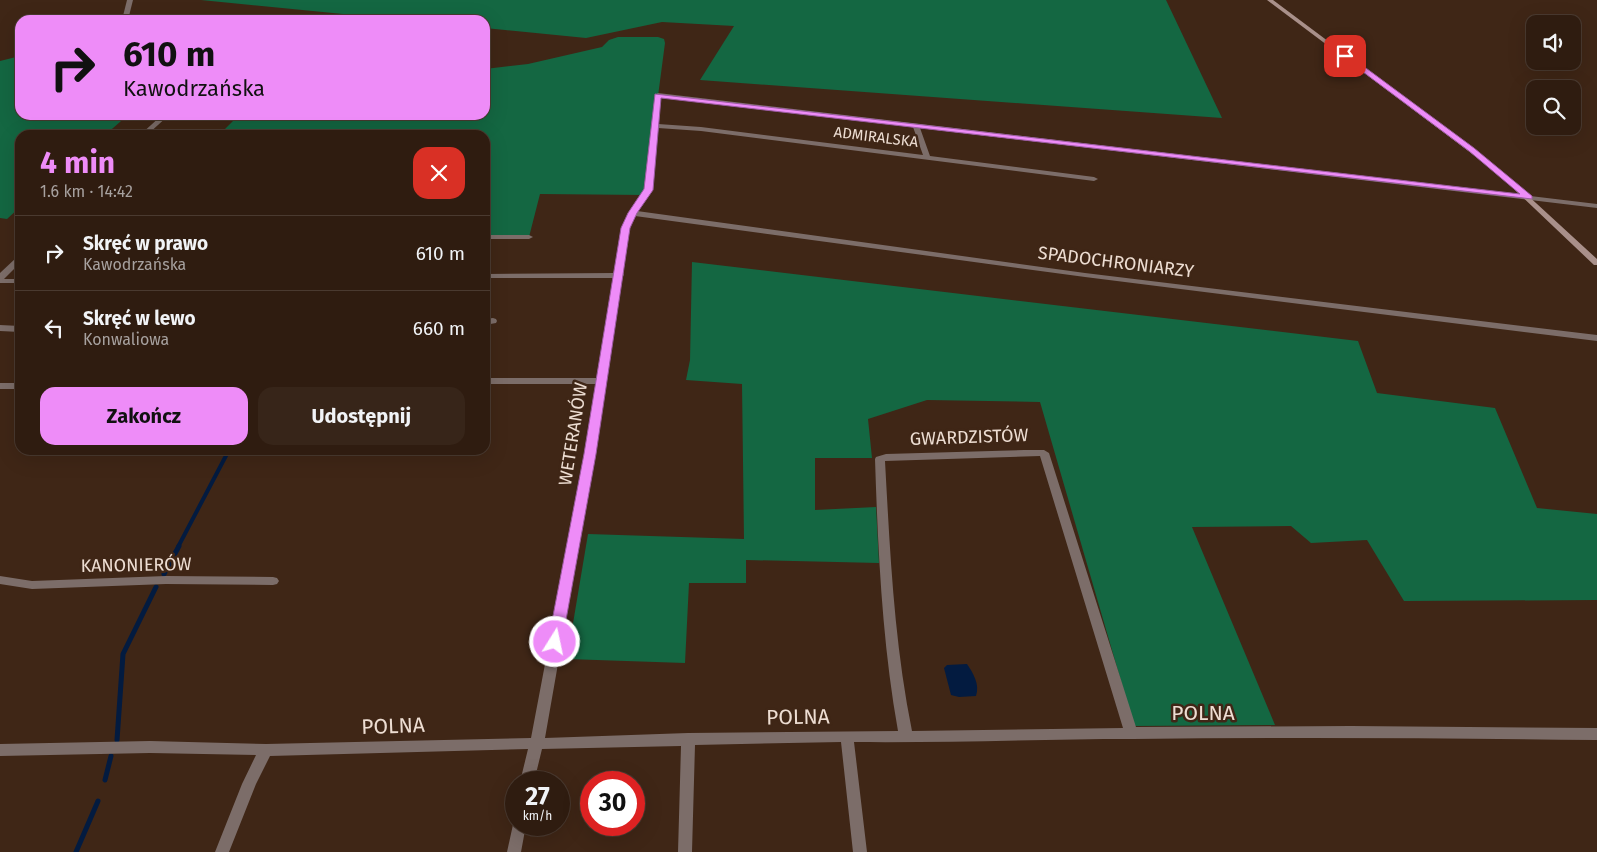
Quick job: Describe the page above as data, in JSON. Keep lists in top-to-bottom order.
{
  "streets": {
    "street": [
      "ADMIRALSKA",
      "SPADOCHRONIARZY",
      "WETERANÓW",
      "GWARDZISTÓW",
      "KANONIERÓW",
      "POLNA"
    ]
  },
  "crossings": [
    ["ADMIRALSKA", "WETERANÓW"],
    ["SPADOCHRONIARZY", "WETERANÓW"],
    ["WETERANÓW", "POLNA"],
    ["GWARDZISTÓW", "POLNA"]
  ],
  "page": {
    "turn": ["610 m", "Kawodrzańska"],
    "heading": ["4 min", "1.6 km · 14:42"],
    "list": [
      {
        "name": "Skręć w prawo",
        "note": "Kawodrzańska",
        "value": "610 m"
      },
      {
        "name": "Skręć w lewo",
        "note": "Konwaliowa",
        "value": "660 m"
      }
    ],
    "buttons": ["Zakończ", "Udostępnij"],
    "speed": "27 km/h",
    "limit": "30"
  }
}
